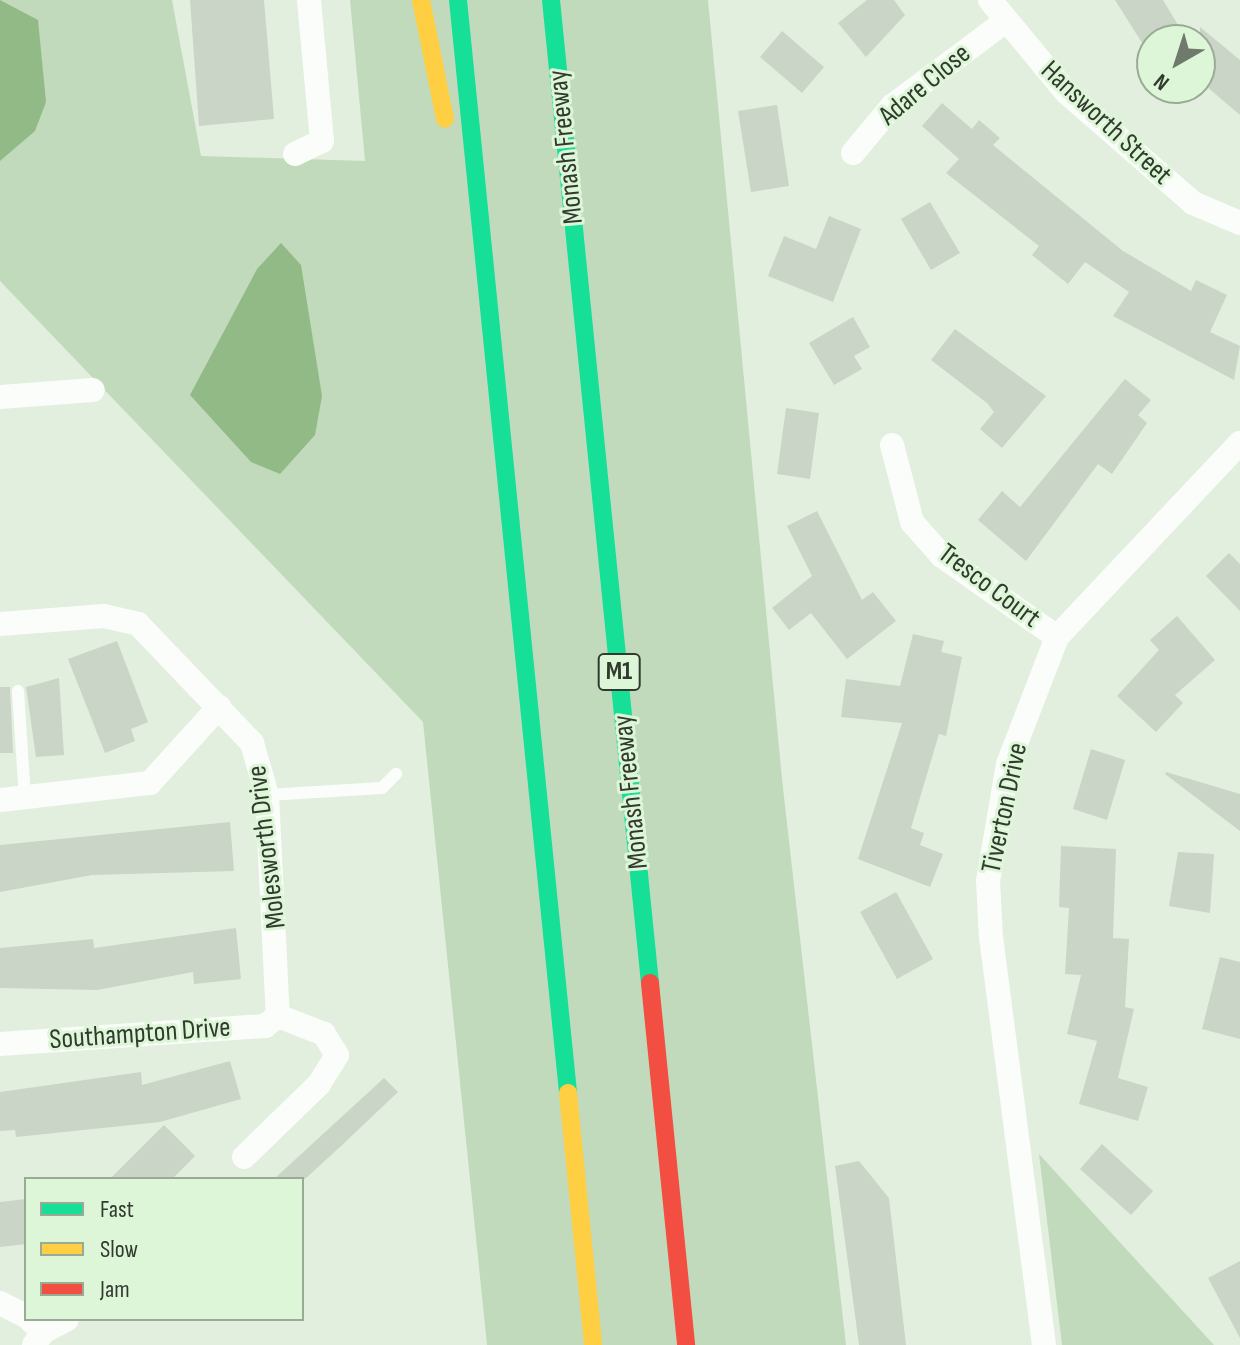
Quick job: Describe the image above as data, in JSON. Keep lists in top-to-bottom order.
{
  "streets": {
    "highway": ["Monash Freeway", "M1"],
    "street": [
      "Adare Close",
      "Hansworth Street",
      "Tresco Court",
      "Tiverton Drive",
      "Molesworth Drive",
      "Southampton Drive"
    ]
  },
  "crossings": [
    ["Adare Close", "Hansworth Street"],
    ["Tresco Court", "Tiverton Drive"],
    ["Molesworth Drive", "Southampton Drive"]
  ],
  "legend": ["Fast", "Slow", "Jam"],
  "north": "bottom left"
}
